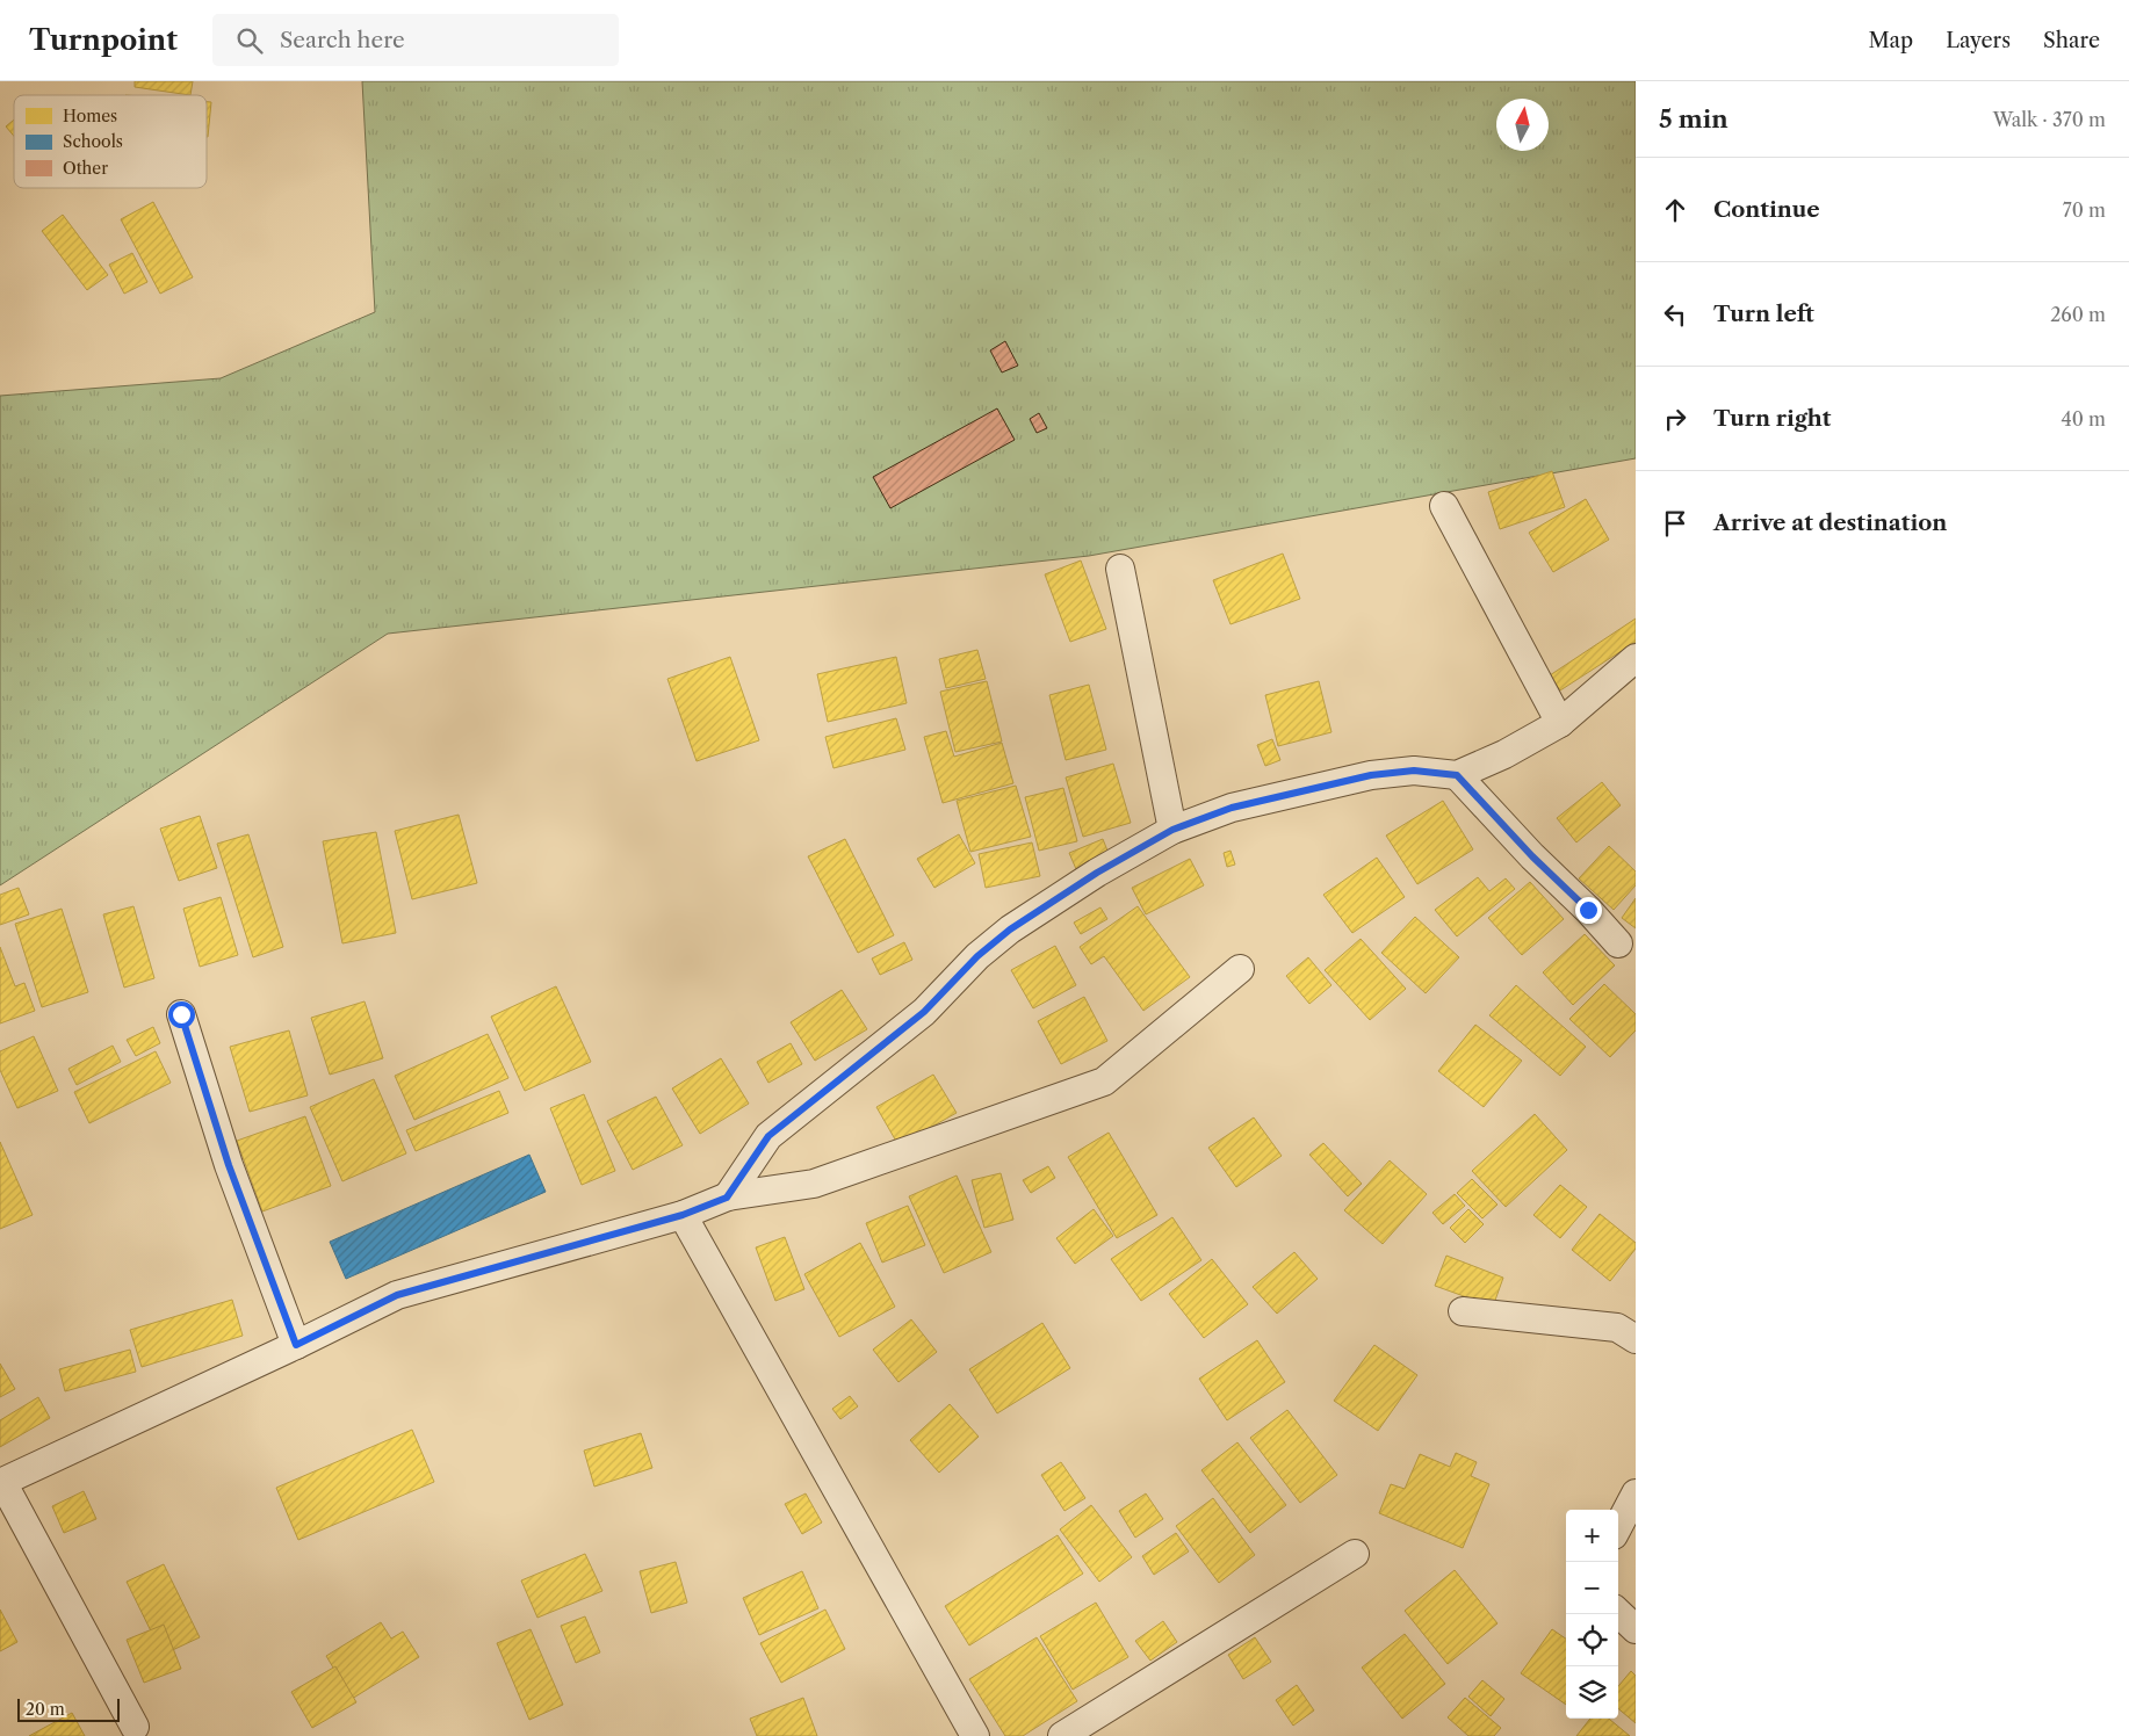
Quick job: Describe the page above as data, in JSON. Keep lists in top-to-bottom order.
{
  "legend": ["Homes", "Schools", "Other"],
  "scale_bar": "20 m",
  "north": "top",
  "page": {
    "header": "Turnpoint",
    "search": "Search here",
    "nav": ["Map", "Layers", "Share"],
    "heading": ["5 min", "Walk · 370 m"],
    "list": [
      ["Continue", "70 m"],
      ["Turn left", "260 m"],
      ["Turn right", "40 m"],
      "Arrive at destination"
    ],
    "map_buttons": ["+", "−"],
    "scale": "20 m"
  }
}
